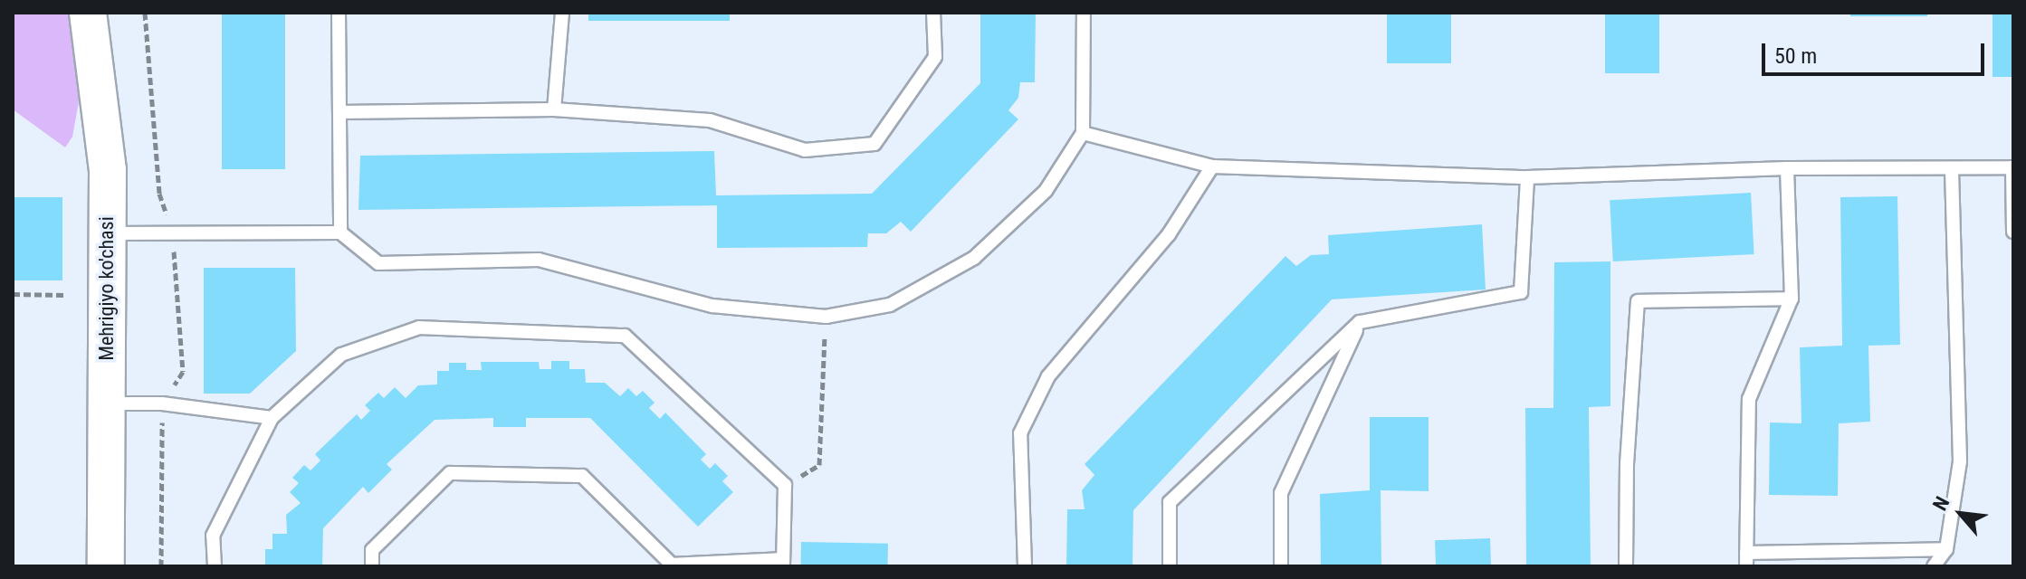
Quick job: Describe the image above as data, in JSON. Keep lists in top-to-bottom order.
{
  "streets": {
    "main road": ["Mehrigiyo ko'chasi"]
  },
  "scale_bar": "50 m",
  "north": "top left"
}
